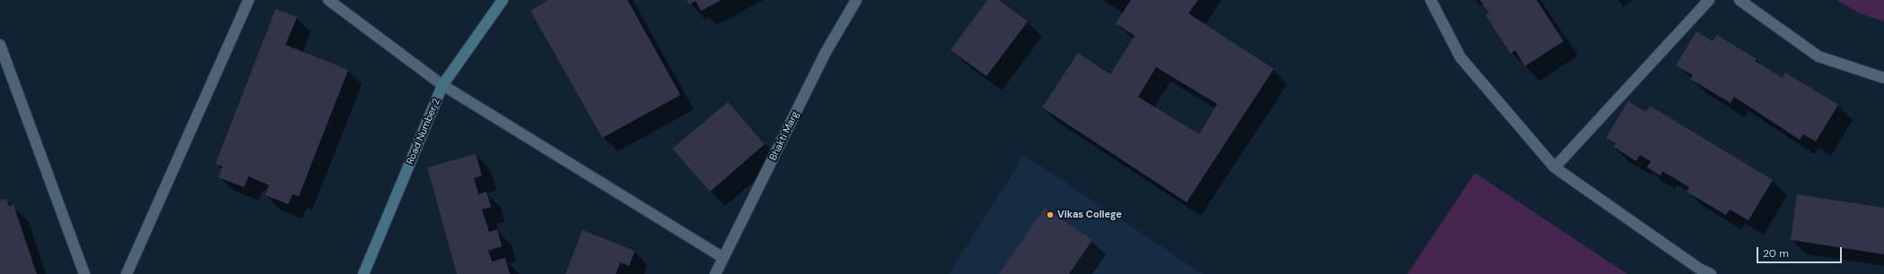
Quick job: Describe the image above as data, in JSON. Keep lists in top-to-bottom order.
{
  "streets": {
    "street": ["Road Number 2", "Bhakti Marg"]
  },
  "places": ["Vikas College"],
  "scale_bar": "20 m"
}
